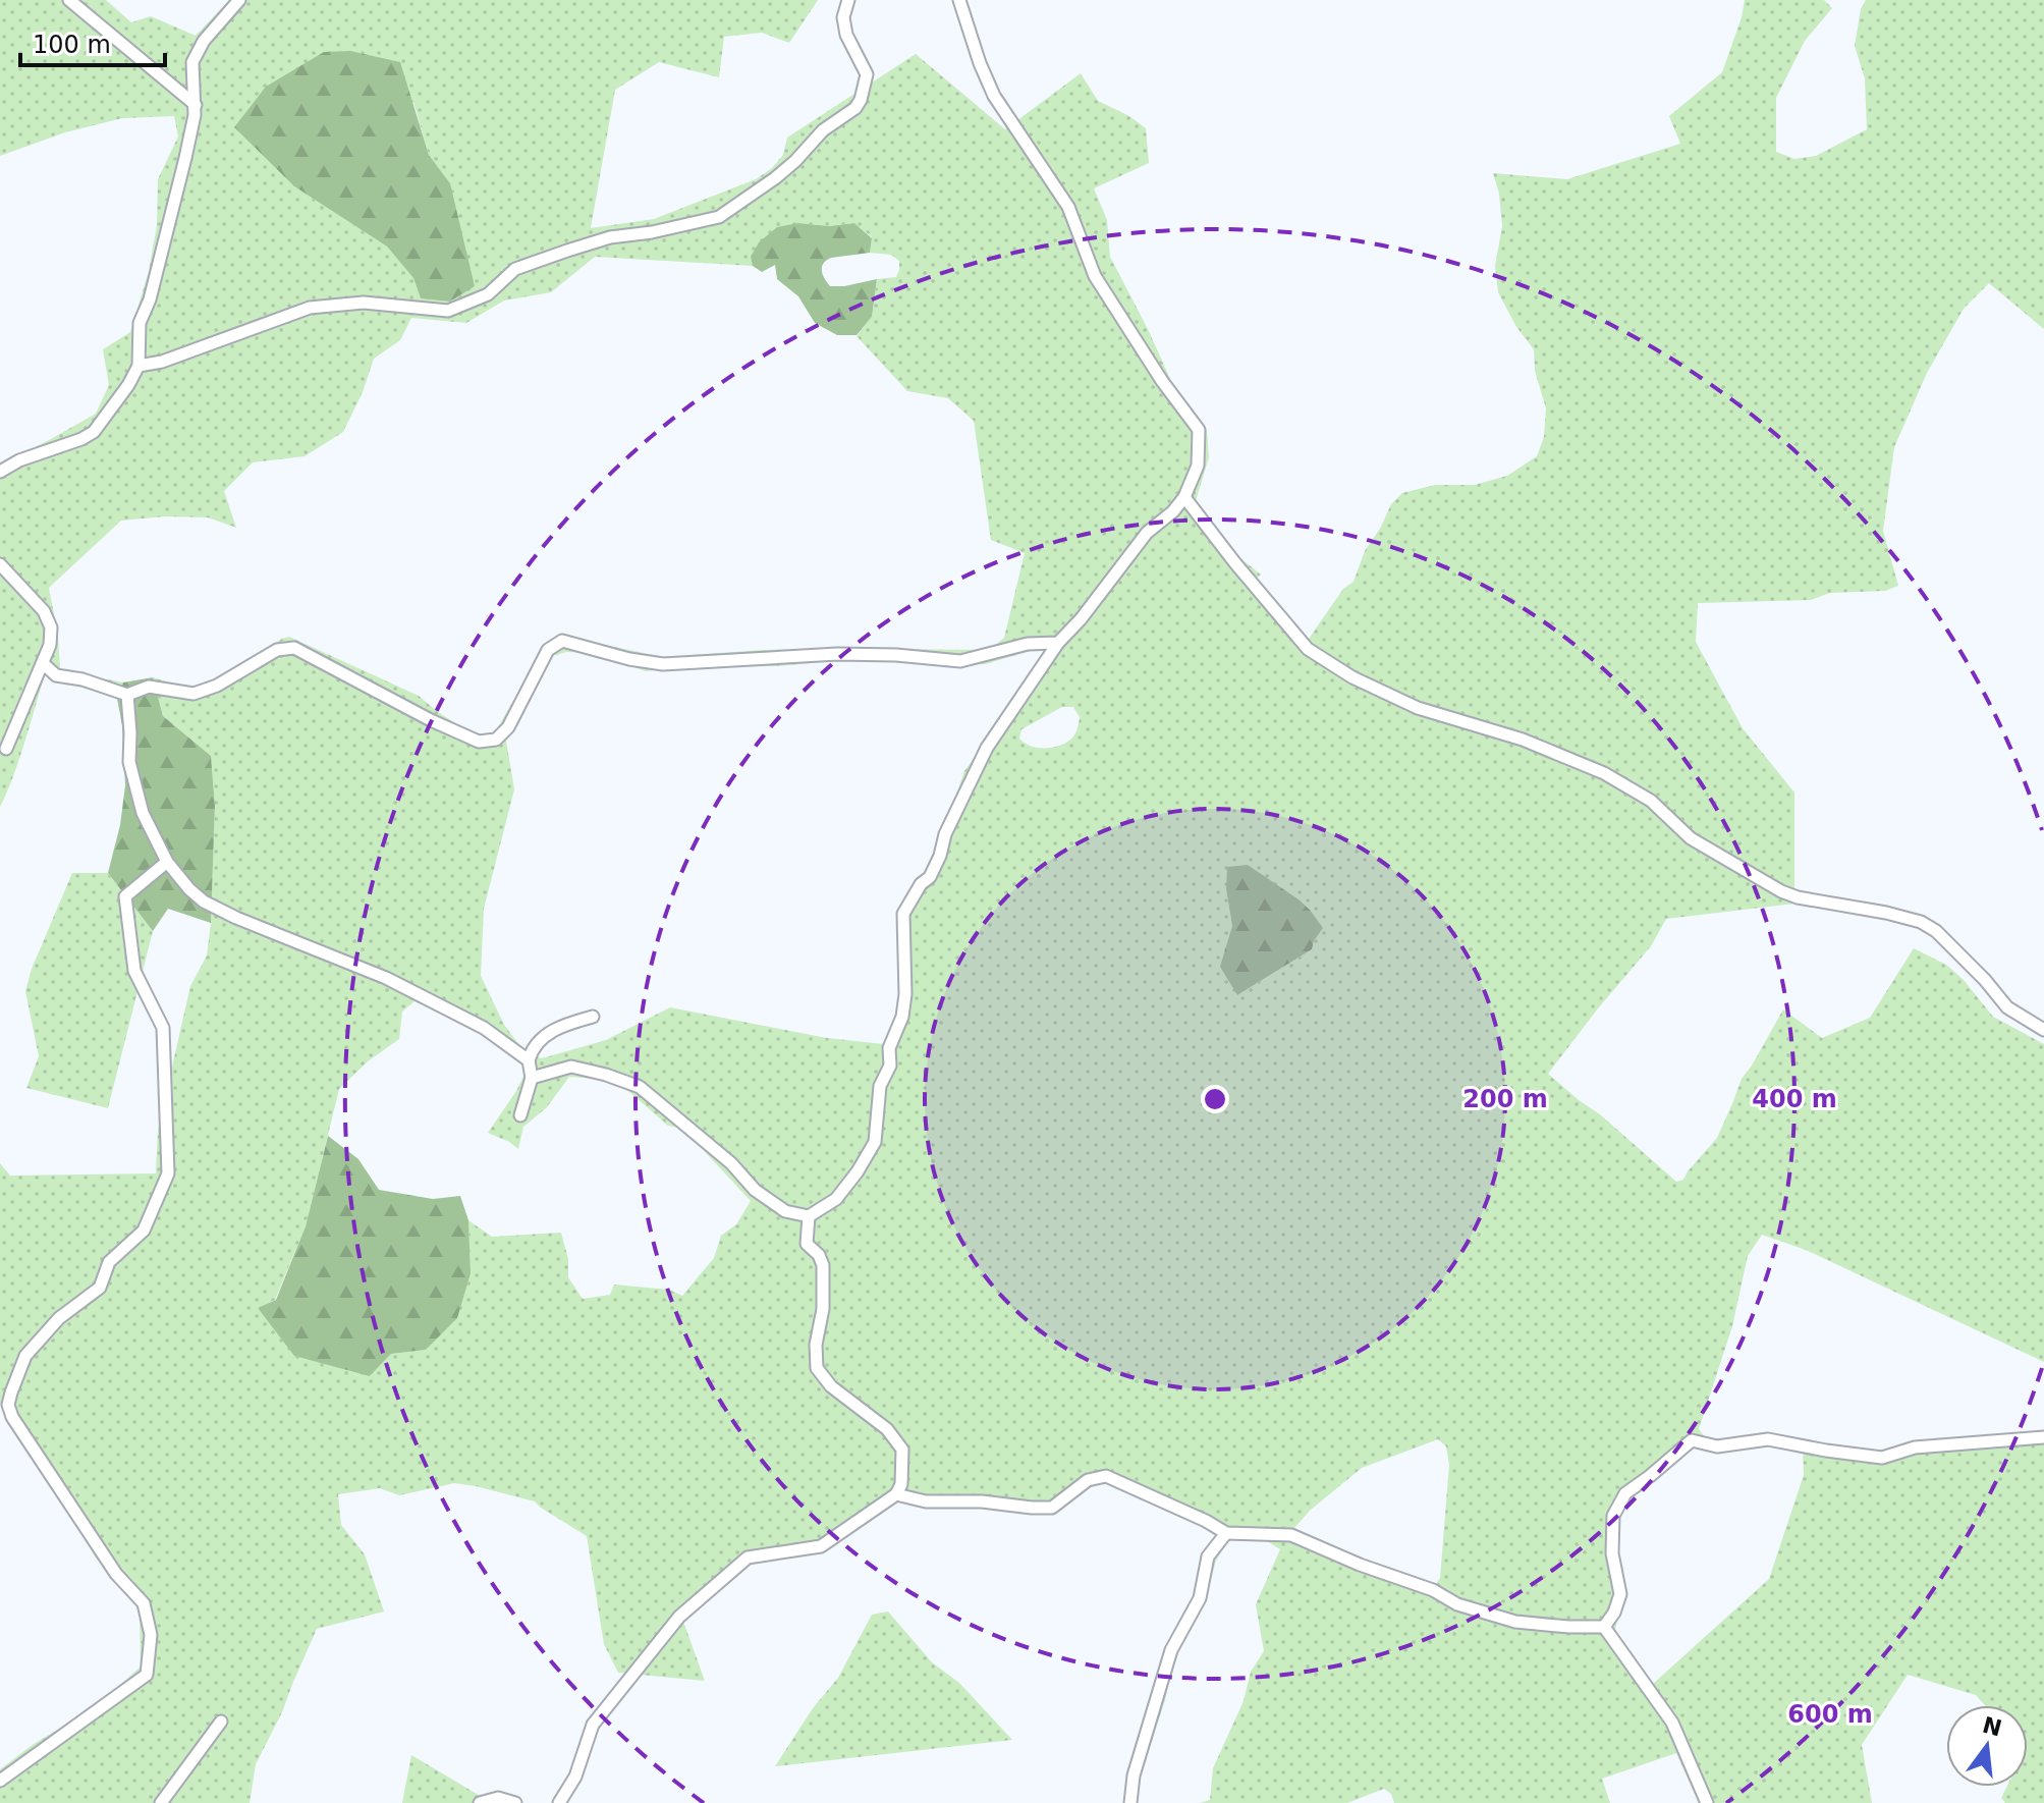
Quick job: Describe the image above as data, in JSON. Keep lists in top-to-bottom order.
{
  "scale_bar": "100 m",
  "north": "top",
  "rings": ["200 m", "400 m", "600 m"]
}
